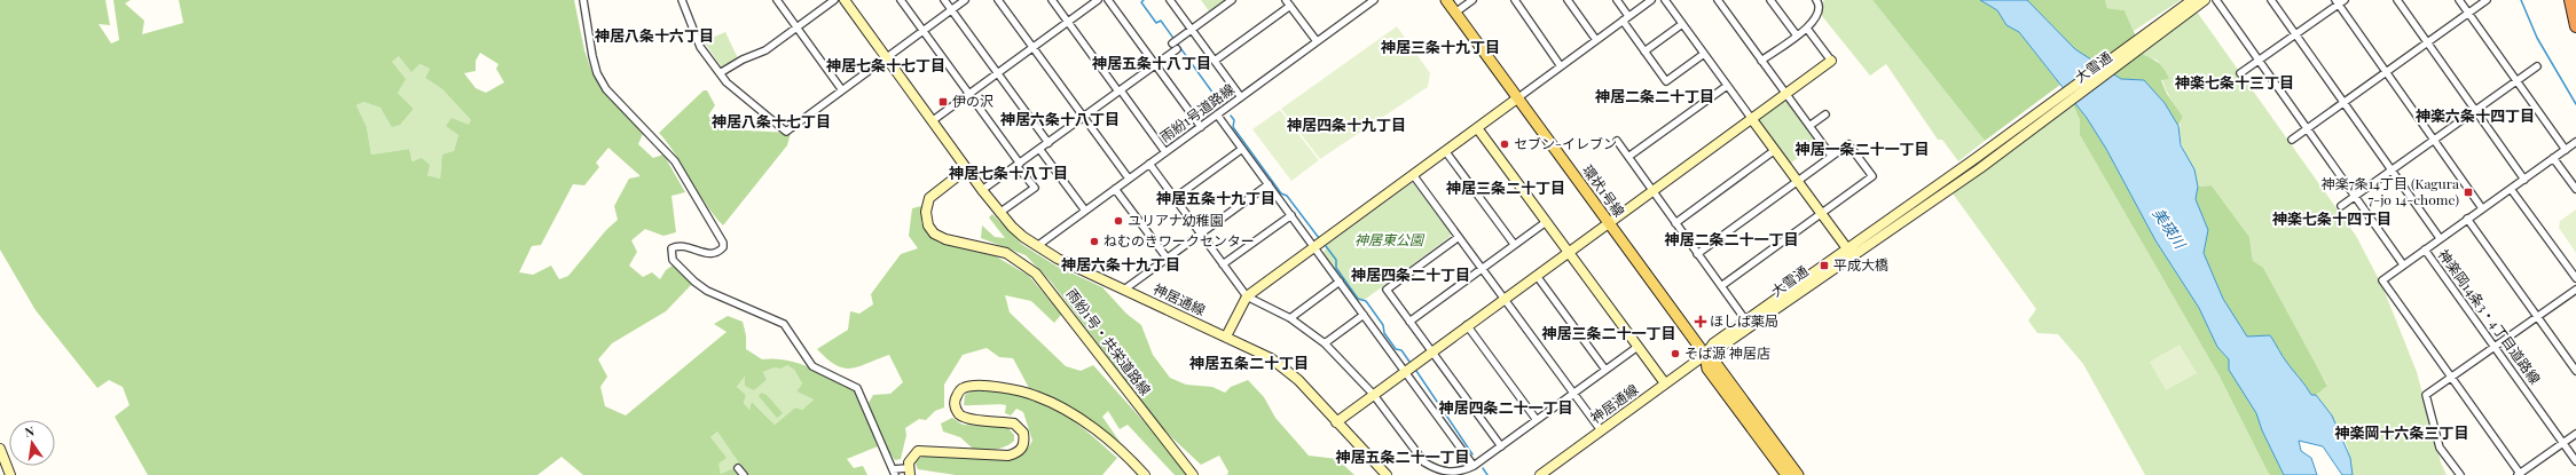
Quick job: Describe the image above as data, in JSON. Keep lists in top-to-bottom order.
{
  "streets": {
    "main road": ["環状1号線"],
    "street": [
      "大雪通",
      "雨紛1号道路線",
      "神居通線",
      "神楽岡14条3・4丁目道路線",
      "雨紛1号・共栄道路線"
    ]
  },
  "crossings": [
    ["大雪通", "環状1号線"],
    ["大雪通", "神居通線"],
    ["雨紛1号道路線", "神居通線"],
    ["環状1号線", "神居通線"],
    ["神居通線", "雨紛1号・共栄道路線"]
  ],
  "districts": [
    "神居八条十六丁目",
    "神居三条十九丁目",
    "神居五条十八丁目",
    "神居七条十七丁目",
    "神楽七条十三丁目",
    "神居二条二十丁目",
    "神楽六条十四丁目",
    "神居六条十八丁目",
    "神居八条十七丁目",
    "神居四条十九丁目",
    "神居一条二十一丁目",
    "神居七条十八丁目",
    "神居三条二十丁目",
    "神居五条十九丁目",
    "神楽七条十四丁目",
    "神居二条二十一丁目",
    "神居六条十九丁目",
    "神居四条二十丁目",
    "神居三条二十一丁目",
    "神居五条二十丁目",
    "神居四条二十一丁目",
    "神楽岡十六条三丁目",
    "神居五条二十一丁目"
  ],
  "water": ["美瑛川"],
  "parks": ["神居東公園"],
  "places": {
    "transit": ["伊の沢", "神楽7条14丁目 (Kagura 7-jo 14-chome)", "平成大橋"],
    "other": [
      "セブン-イレブン",
      "ユリアナ幼稚園",
      "ねむのきワークセンター",
      "そば源 神居店"
    ],
    "health": ["ほしば薬局"]
  },
  "north": "top"
}
